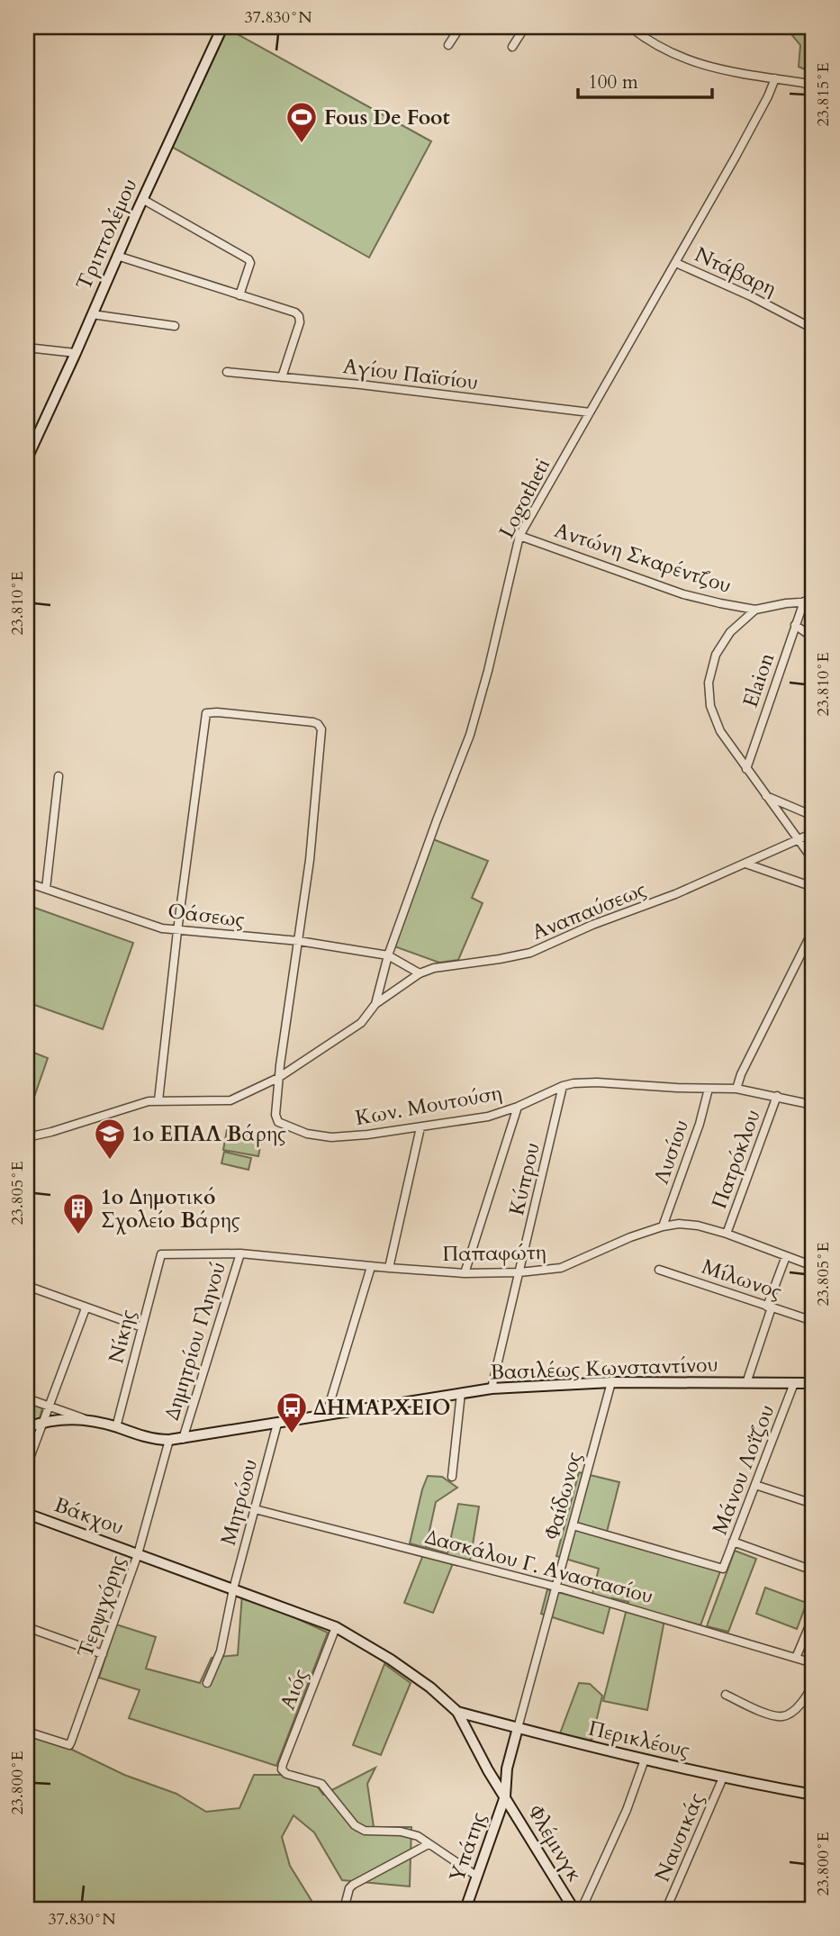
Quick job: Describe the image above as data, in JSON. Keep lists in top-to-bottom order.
{
  "streets": {
    "street": [
      "Τριπτολέμου",
      "Ντάβαρη",
      "Αγίου Παϊσίου",
      "Logotheti",
      "Αντώνη Σκαρέντζου",
      "Elaion",
      "Αναπαύσεως",
      "Οάσεως",
      "Κων. Μουτούση",
      "Λυσίου",
      "Πατρόκλου",
      "Κύπρου",
      "Παπαφώτη",
      "Μίλωνος",
      "Νίκης",
      "Δημητρίου Γληνού",
      "Βασιλέως Κωνσταντίνου",
      "Μάνου Λοΐζου",
      "Φαίδωνος",
      "Μητρώου",
      "Βάκχου",
      "Δασκάλου Γ. Αναστασίου",
      "Τερψιχόρης",
      "Αιός",
      "Περικλέους",
      "Ναυσικάς",
      "Φλέμινγκ",
      "Υπάτης"
    ]
  },
  "crossings": [
    ["Ντάβαρη", "Logotheti"],
    ["Αγίου Παϊσίου", "Logotheti"],
    ["Logotheti", "Αντώνη Σκαρέντζου"],
    ["Logotheti", "Αναπαύσεως"],
    ["Logotheti", "Οάσεως"],
    ["Αναπαύσεως", "Οάσεως"],
    ["Αναπαύσεως", "Κων. Μουτούση"],
    ["Οάσεως", "Κων. Μουτούση"],
    ["Κων. Μουτούση", "Λυσίου"],
    ["Κων. Μουτούση", "Πατρόκλου"],
    ["Κων. Μουτούση", "Κύπρου"],
    ["Λυσίου", "Παπαφώτη"],
    ["Πατρόκλου", "Παπαφώτη"],
    ["Κύπρου", "Παπαφώτη"],
    ["Κύπρου", "Βασιλέως Κωνσταντίνου"],
    ["Παπαφώτη", "Νίκης"],
    ["Παπαφώτη", "Δημητρίου Γληνού"],
    ["Νίκης", "Βασιλέως Κωνσταντίνου"],
    ["Δημητρίου Γληνού", "Βασιλέως Κωνσταντίνου"],
    ["Βασιλέως Κωνσταντίνου", "Μάνου Λοΐζου"],
    ["Βασιλέως Κωνσταντίνου", "Φαίδωνος"],
    ["Βασιλέως Κωνσταντίνου", "Μητρώου"],
    ["Βασιλέως Κωνσταντίνου", "Τερψιχόρης"],
    ["Μάνου Λοΐζου", "Φαίδωνος"],
    ["Φαίδωνος", "Δασκάλου Γ. Αναστασίου"],
    ["Φαίδωνος", "Περικλέους"],
    ["Φαίδωνος", "Υπάτης"],
    ["Μητρώου", "Δασκάλου Γ. Αναστασίου"],
    ["Μητρώου", "Περικλέους"],
    ["Βάκχου", "Τερψιχόρης"],
    ["Βάκχου", "Περικλέους"],
    ["Τερψιχόρης", "Περικλέους"],
    ["Αιός", "Περικλέους"],
    ["Περικλέους", "Ναυσικάς"],
    ["Περικλέους", "Φλέμινγκ"],
    ["Περικλέους", "Υπάτης"],
    ["Φλέμινγκ", "Υπάτης"]
  ],
  "places": {
    "sports": ["Fous De Foot"],
    "school or university": ["1ο ΕΠΑΛ Βάρης"],
    "building": ["1ο Δημοτικό Σχολείο Βάρης"],
    "bus stop": ["ΔΗΜΑΡΧΕΙΟ"]
  },
  "scale_bar": "100 m",
  "coordinates": [
    "37.830°N",
    "23.815°E",
    "23.810°E",
    "23.805°E",
    "23.800°E"
  ]
}
